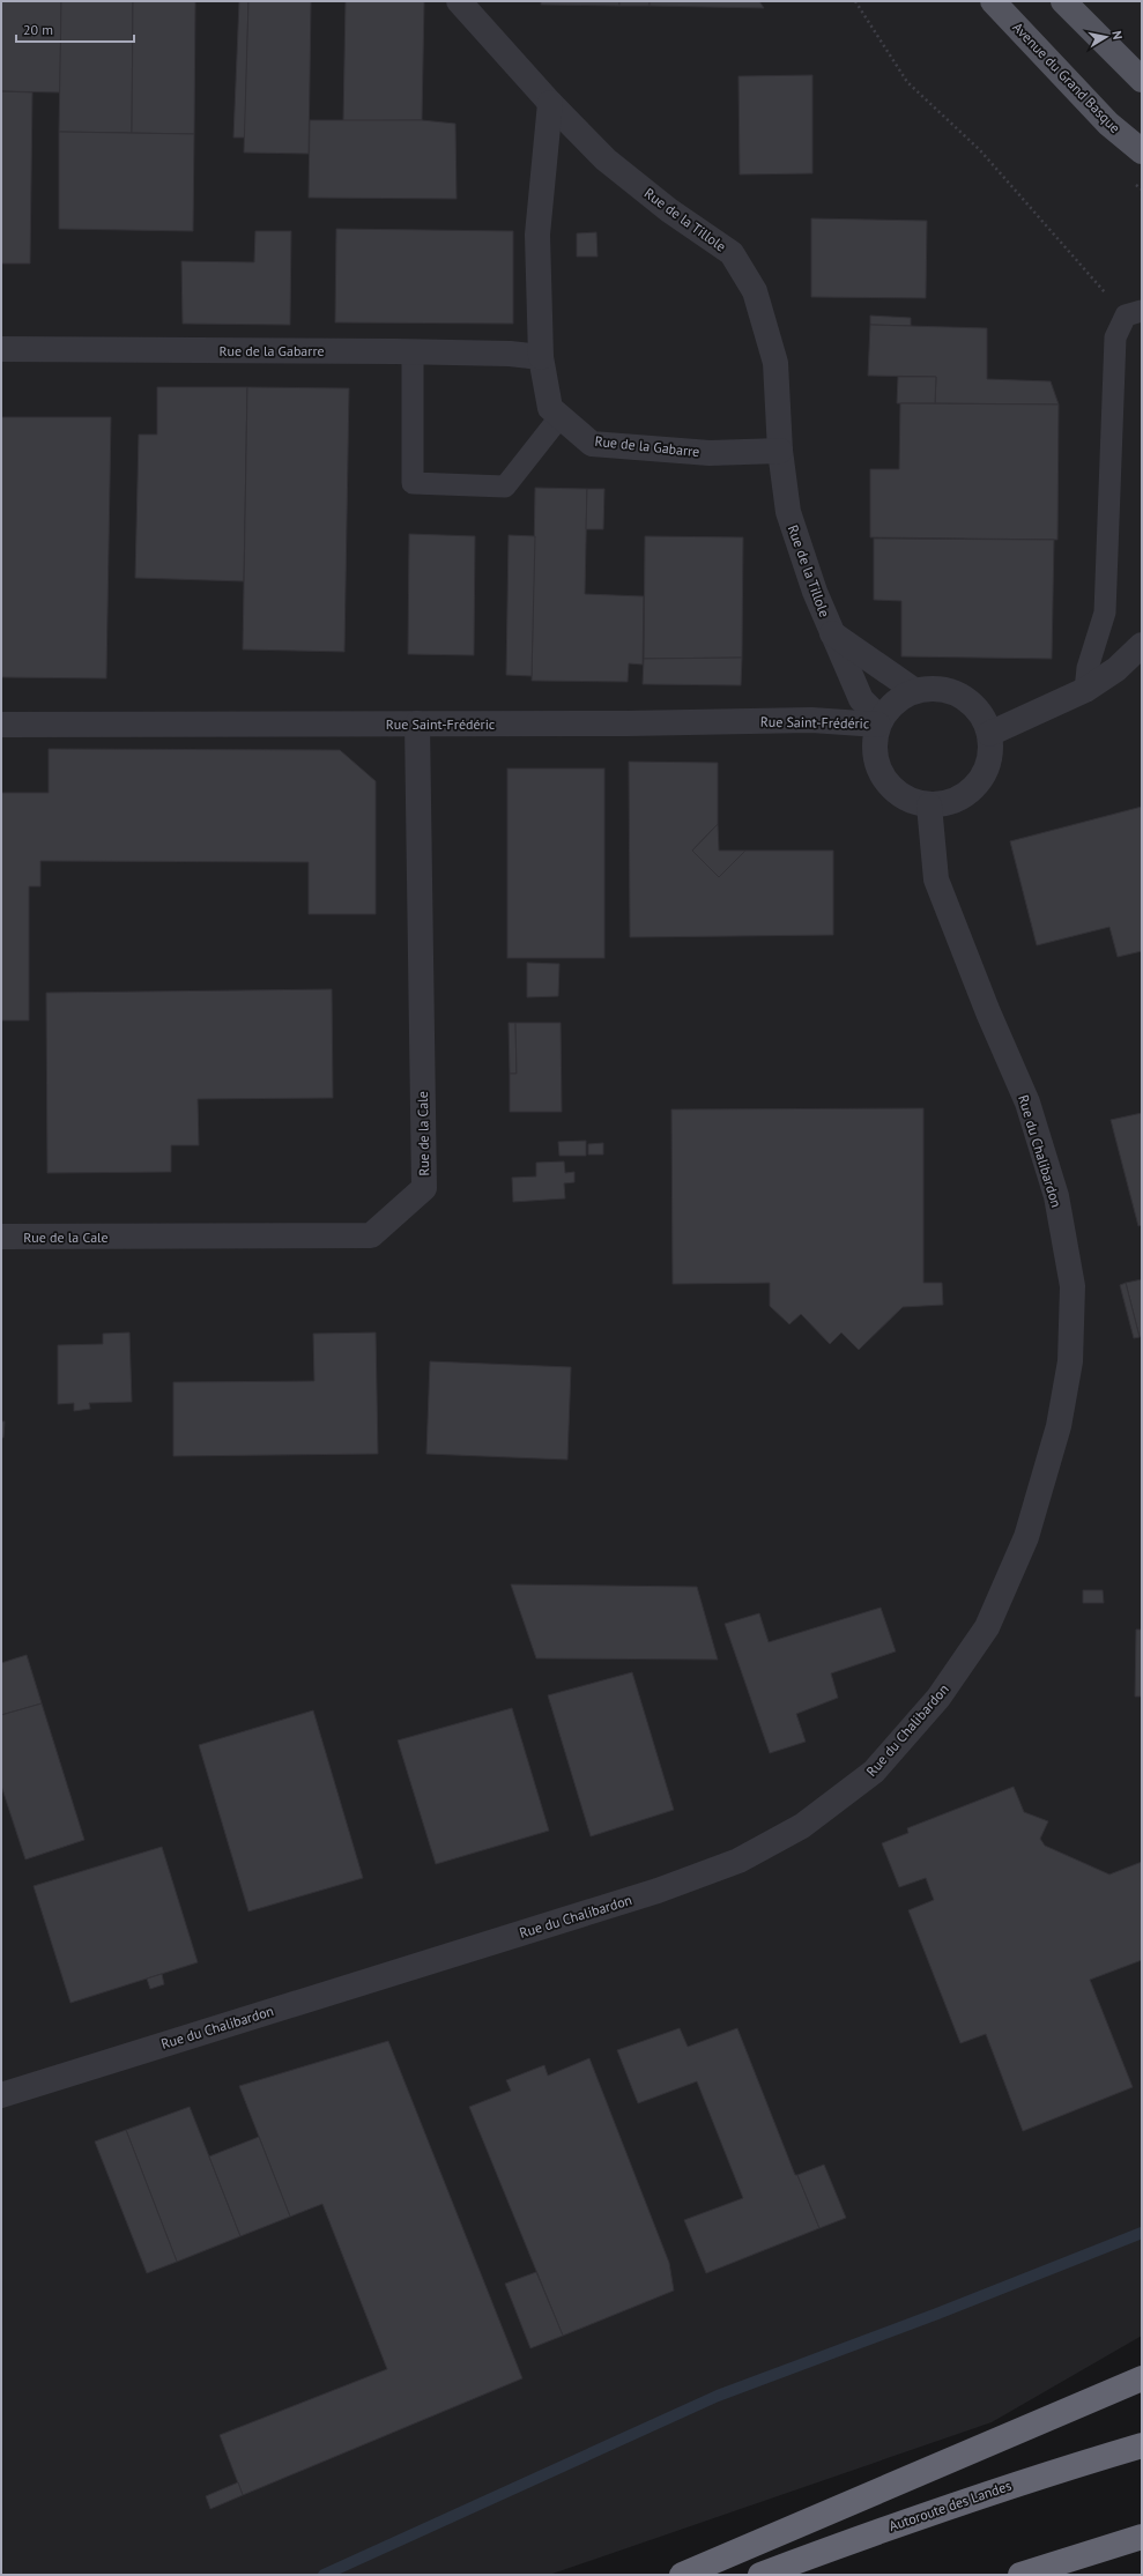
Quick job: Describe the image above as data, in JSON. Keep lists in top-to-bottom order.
{
  "streets": {
    "highway": ["Autoroute des Landes"],
    "main road": ["Avenue du Grand Basque"],
    "street": [
      "Rue de la Tillole",
      "Rue de la Gabarre",
      "Rue Saint-Frédéric",
      "Rue de la Cale",
      "Rue du Chalibardon"
    ]
  },
  "crossings": [
    ["Rue de la Tillole", "Rue de la Gabarre"],
    ["Rue de la Tillole", "Rue Saint-Frédéric"],
    ["Rue de la Tillole", "Rue du Chalibardon"],
    ["Rue Saint-Frédéric", "Rue de la Cale"],
    ["Rue Saint-Frédéric", "Rue du Chalibardon"]
  ],
  "scale_bar": "20 m",
  "north": "right"
}
